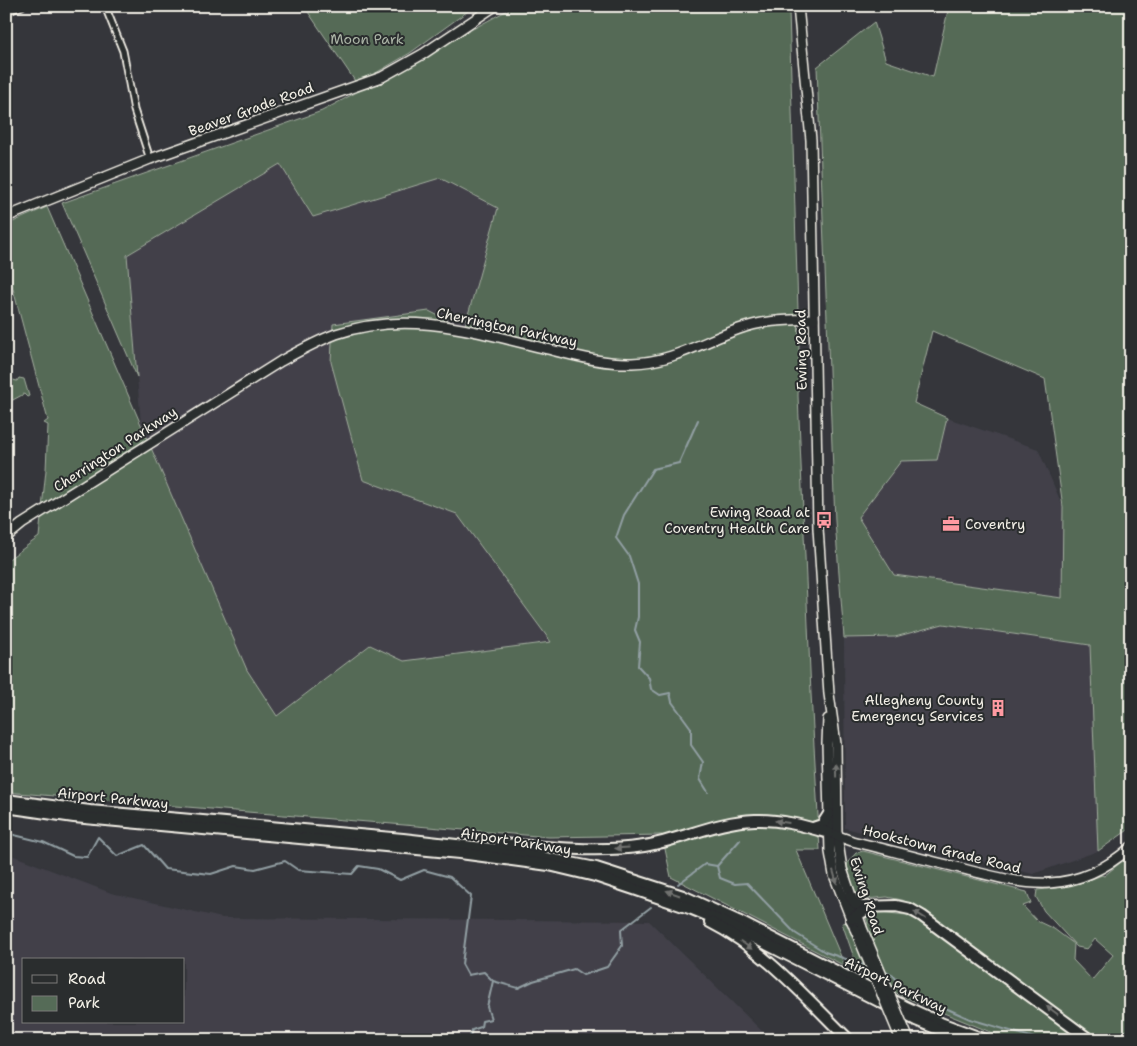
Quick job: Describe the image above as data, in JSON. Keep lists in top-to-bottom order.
{
  "streets": {
    "highway": ["Airport Parkway"],
    "street": [
      "Beaver Grade Road",
      "Cherrington Parkway",
      "Ewing Road",
      "Hookstown Grade Road"
    ]
  },
  "crossings": [
    ["Cherrington Parkway", "Ewing Road"],
    ["Ewing Road", "Hookstown Grade Road"]
  ],
  "parks": ["Moon Park"],
  "places": {
    "bus stop": ["Ewing Road at Coventry Health Care"],
    "office": ["Coventry"],
    "building": ["Allegheny County Emergency Services"]
  },
  "legend": ["Road", "Park"]
}
